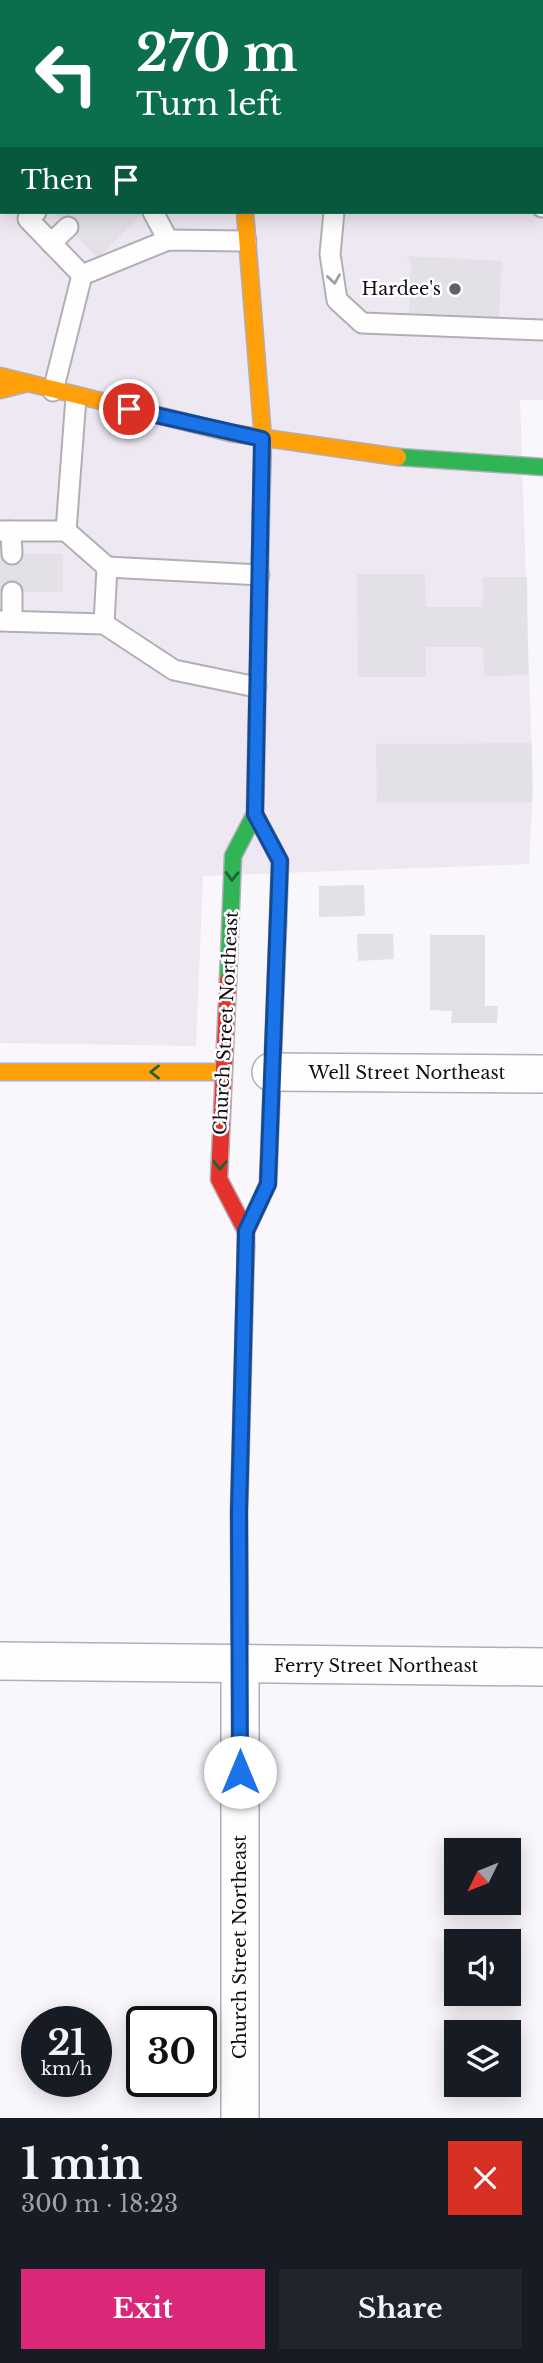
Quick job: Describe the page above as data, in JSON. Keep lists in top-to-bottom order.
{
  "streets": {
    "main road": ["Church Street Northeast"],
    "street": ["Well Street Northeast", "Ferry Street Northeast"]
  },
  "crossings": [
    ["Church Street Northeast", "Well Street Northeast"],
    ["Church Street Northeast", "Ferry Street Northeast"]
  ],
  "places": ["Hardee's"],
  "north": "bottom left",
  "page": {
    "turn": ["270 m", "Turn left"],
    "then": "Then",
    "speed": "21 km/h",
    "limit": "30",
    "heading": ["1 min", "300 m · 18:23"],
    "buttons": ["Exit", "Share"]
  }
}
